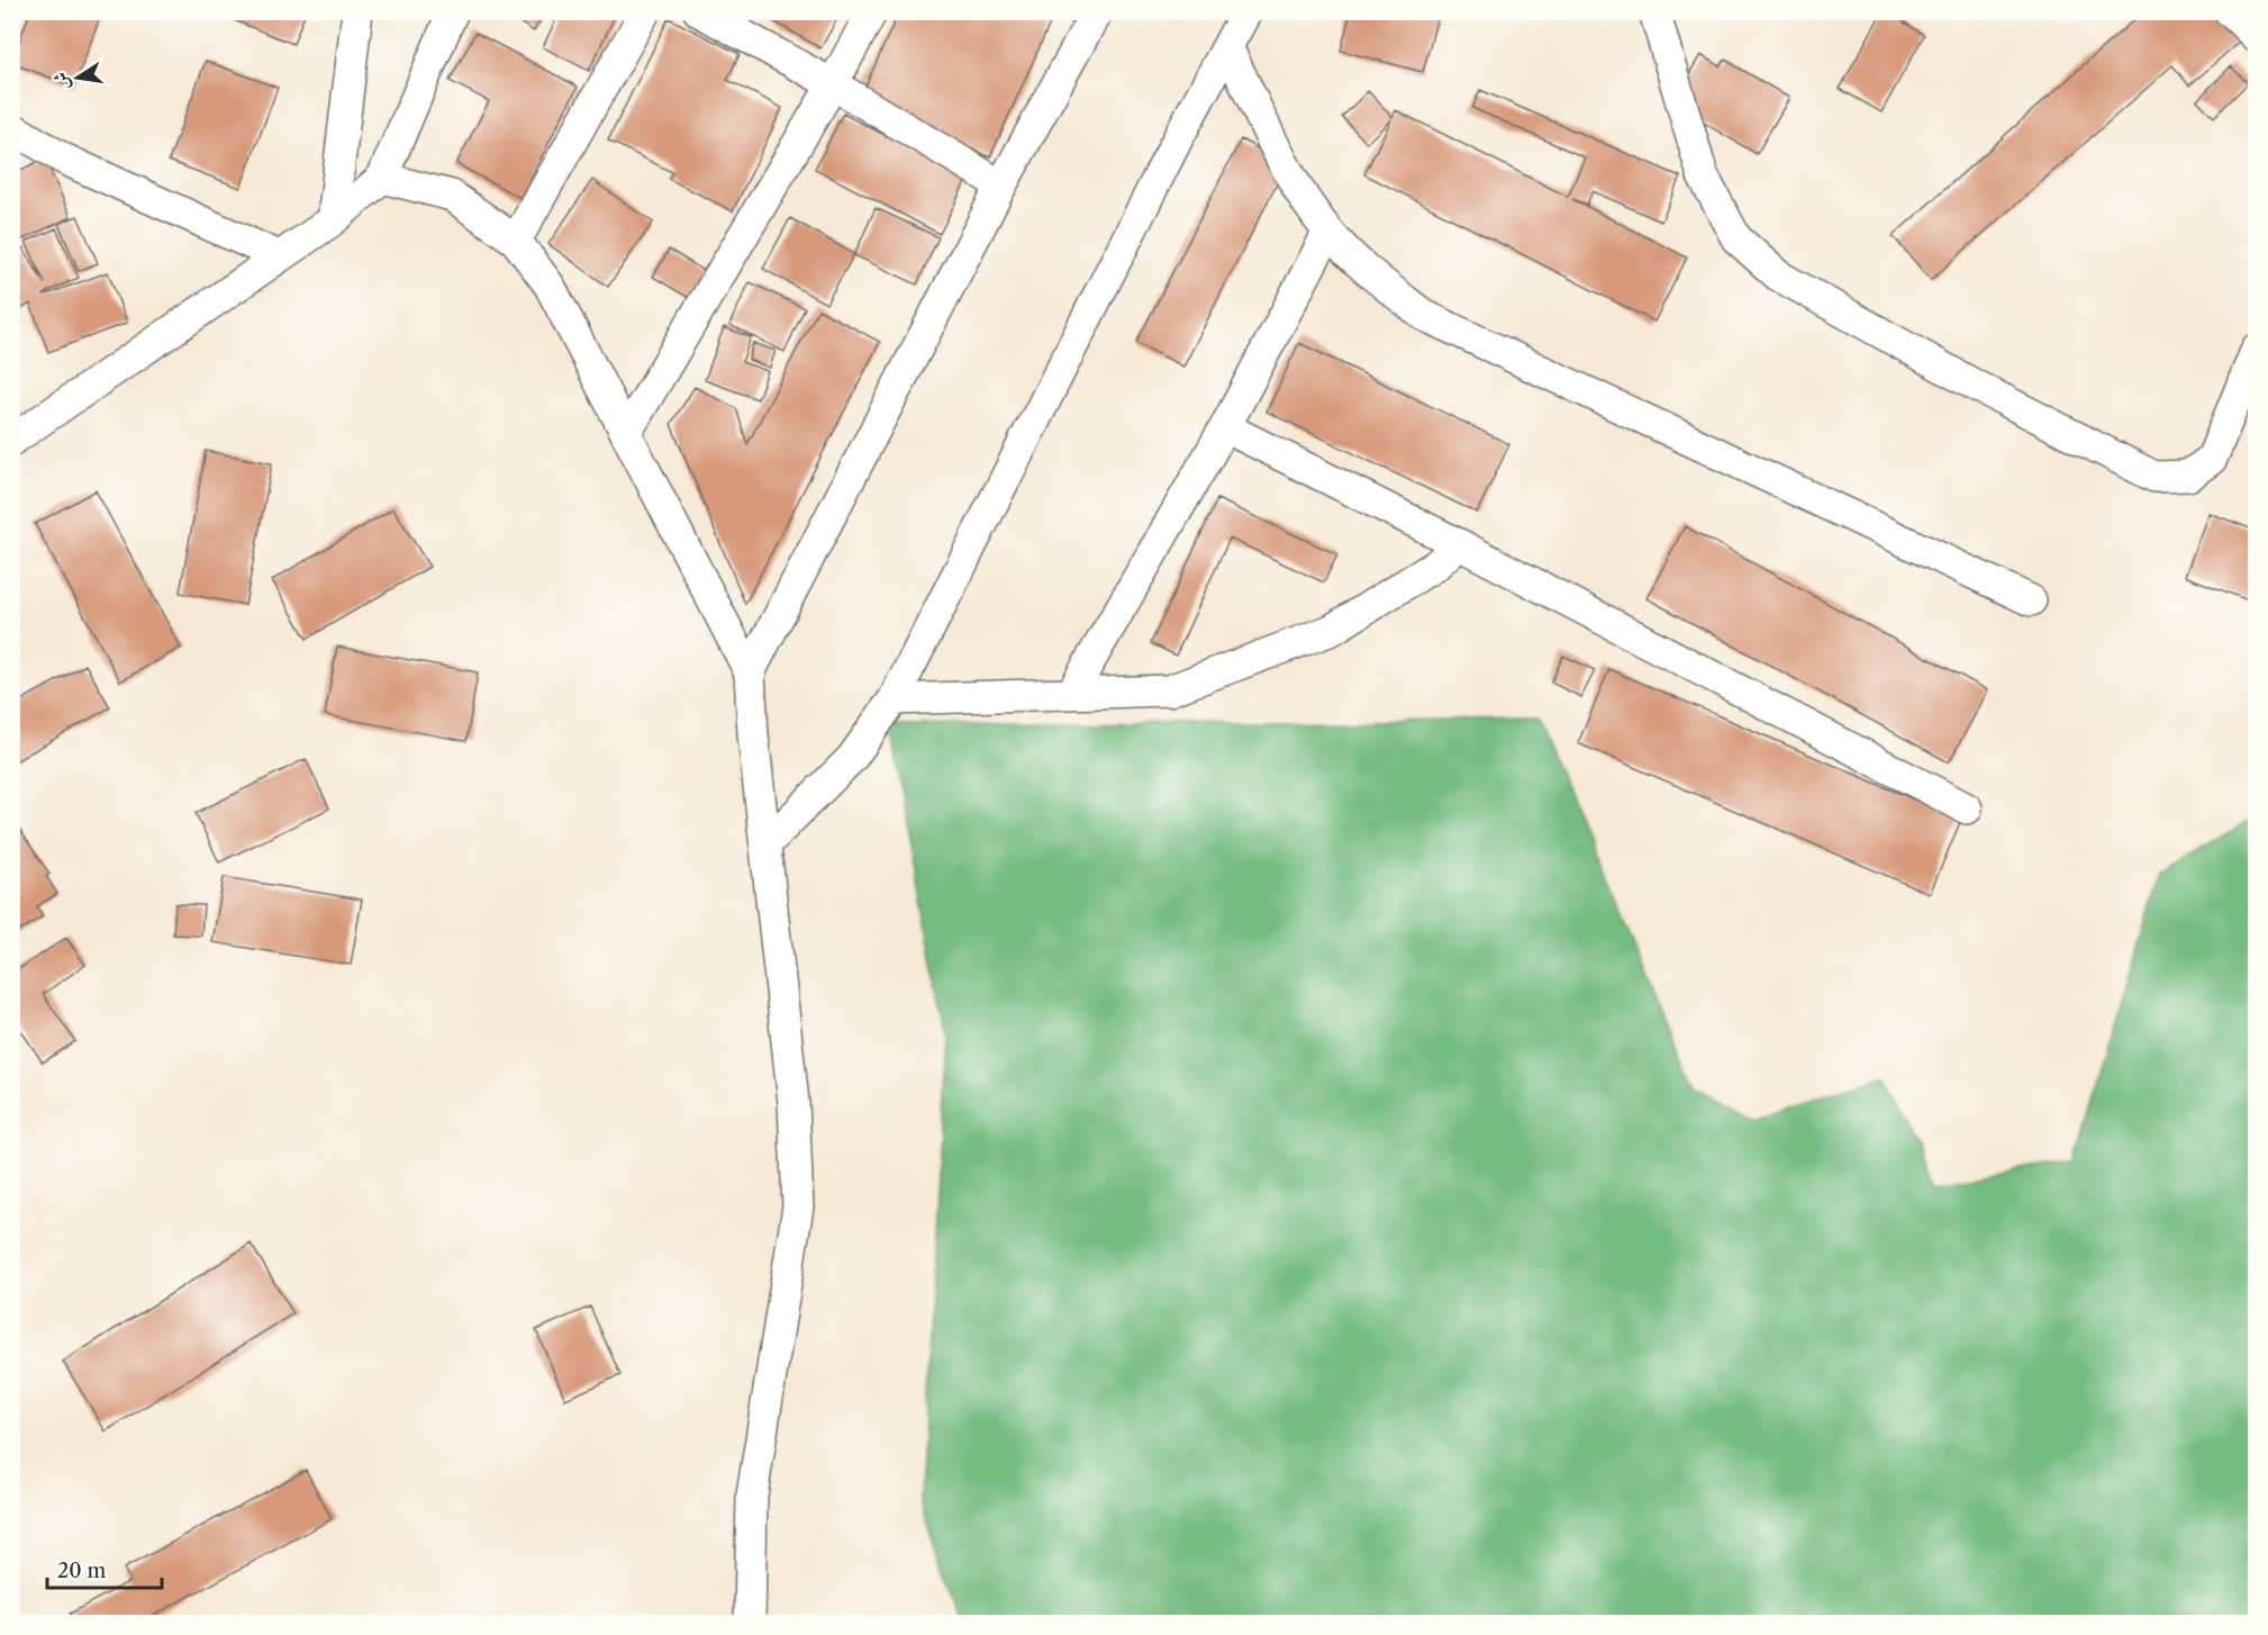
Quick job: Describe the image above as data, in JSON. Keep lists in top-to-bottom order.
{
  "scale_bar": "20 m",
  "north": "left"
}
